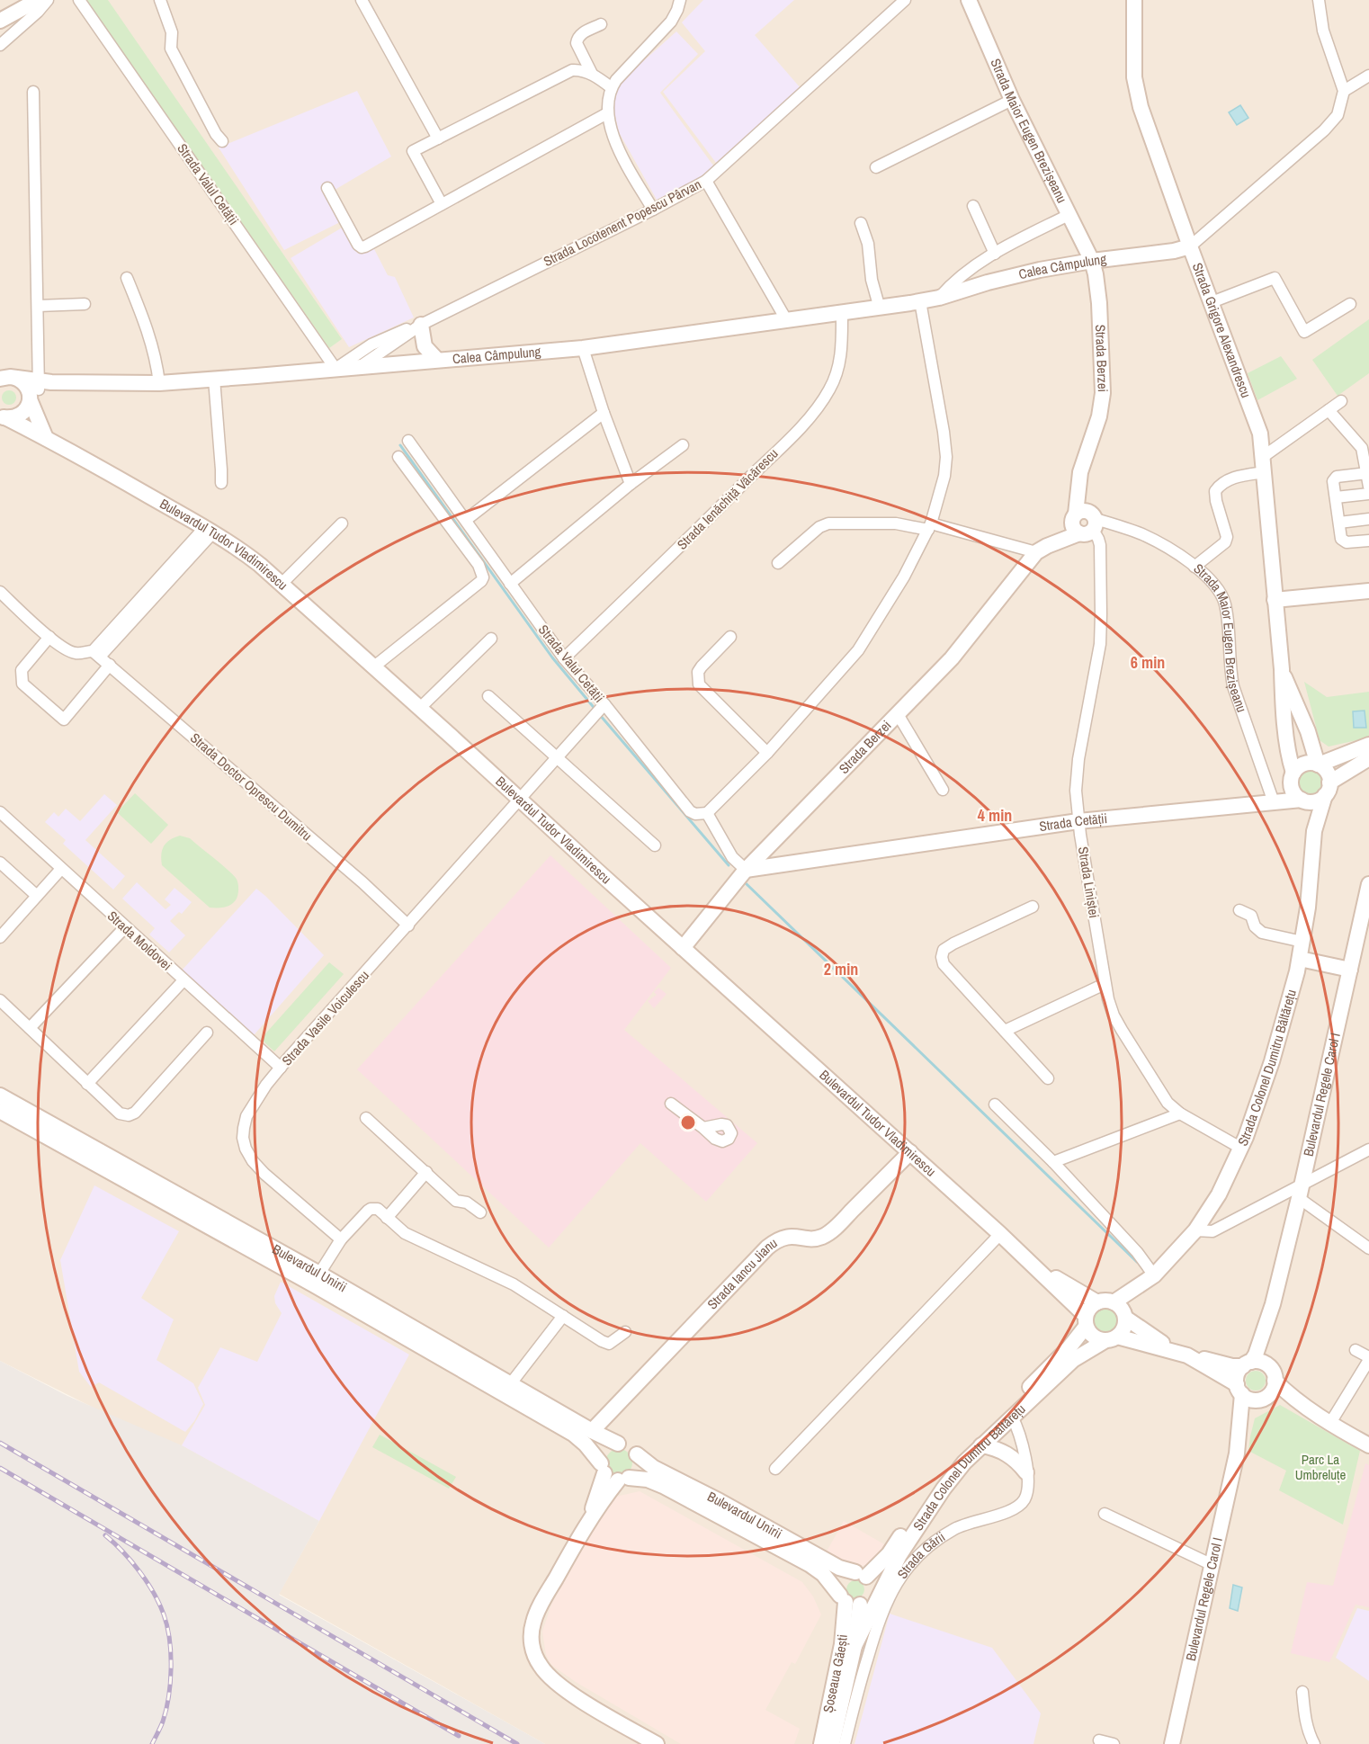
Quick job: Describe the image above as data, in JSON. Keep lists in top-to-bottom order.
{
  "streets": {
    "main road": [
      "Strada Maior Eugen Brezișeanu",
      "Calea Câmpulung",
      "Strada Grigore Alexandrescu",
      "Strada Berzei",
      "Bulevardul Tudor Vladimirescu",
      "Strada Cetății",
      "Strada Colonel Dumitru Băltărețu",
      "Bulevardul Regele Carol I",
      "Bulevardul Unirii",
      "Strada Iancu Jianu",
      "Șoseaua Găești"
    ],
    "street": [
      "Strada Valul Cetății",
      "Strada Locotenent Popescu Pârvan",
      "Strada Ienăchiță Văcărescu",
      "Strada Doctor Oprescu Dumitru",
      "Strada Liniștei",
      "Strada Moldovei",
      "Strada Vasile Voiculescu",
      "Strada Gării"
    ]
  },
  "crossings": [
    ["Strada Maior Eugen Brezișeanu", "Calea Câmpulung"],
    ["Strada Maior Eugen Brezișeanu", "Strada Berzei"],
    ["Strada Maior Eugen Brezișeanu", "Strada Cetății"],
    ["Strada Maior Eugen Brezișeanu", "Strada Liniștei"],
    ["Strada Valul Cetății", "Calea Câmpulung"],
    ["Strada Valul Cetății", "Strada Ienăchiță Văcărescu"],
    ["Strada Valul Cetății", "Strada Vasile Voiculescu"],
    ["Strada Locotenent Popescu Pârvan", "Calea Câmpulung"],
    ["Calea Câmpulung", "Strada Grigore Alexandrescu"],
    ["Calea Câmpulung", "Strada Berzei"],
    ["Calea Câmpulung", "Strada Ienăchiță Văcărescu"],
    ["Strada Grigore Alexandrescu", "Strada Cetății"],
    ["Strada Grigore Alexandrescu", "Strada Colonel Dumitru Băltărețu"],
    ["Strada Berzei", "Bulevardul Tudor Vladimirescu"],
    ["Strada Berzei", "Strada Cetății"],
    ["Strada Berzei", "Strada Liniștei"],
    ["Bulevardul Tudor Vladimirescu", "Strada Vasile Voiculescu"],
    ["Bulevardul Tudor Vladimirescu", "Strada Colonel Dumitru Băltărețu"],
    ["Bulevardul Tudor Vladimirescu", "Strada Iancu Jianu"],
    ["Strada Doctor Oprescu Dumitru", "Strada Vasile Voiculescu"],
    ["Strada Cetății", "Strada Liniștei"],
    ["Strada Cetății", "Strada Colonel Dumitru Băltărețu"],
    ["Strada Liniștei", "Strada Colonel Dumitru Băltărețu"],
    ["Strada Moldovei", "Strada Vasile Voiculescu"],
    ["Strada Colonel Dumitru Băltărețu", "Bulevardul Unirii"],
    ["Strada Colonel Dumitru Băltărețu", "Strada Gării"],
    ["Strada Colonel Dumitru Băltărețu", "Șoseaua Găești"],
    ["Bulevardul Unirii", "Strada Iancu Jianu"],
    ["Bulevardul Unirii", "Șoseaua Găești"]
  ],
  "parks": ["Parc La Umbreluțe"],
  "rings": ["6 min", "4 min", "2 min"]
}
